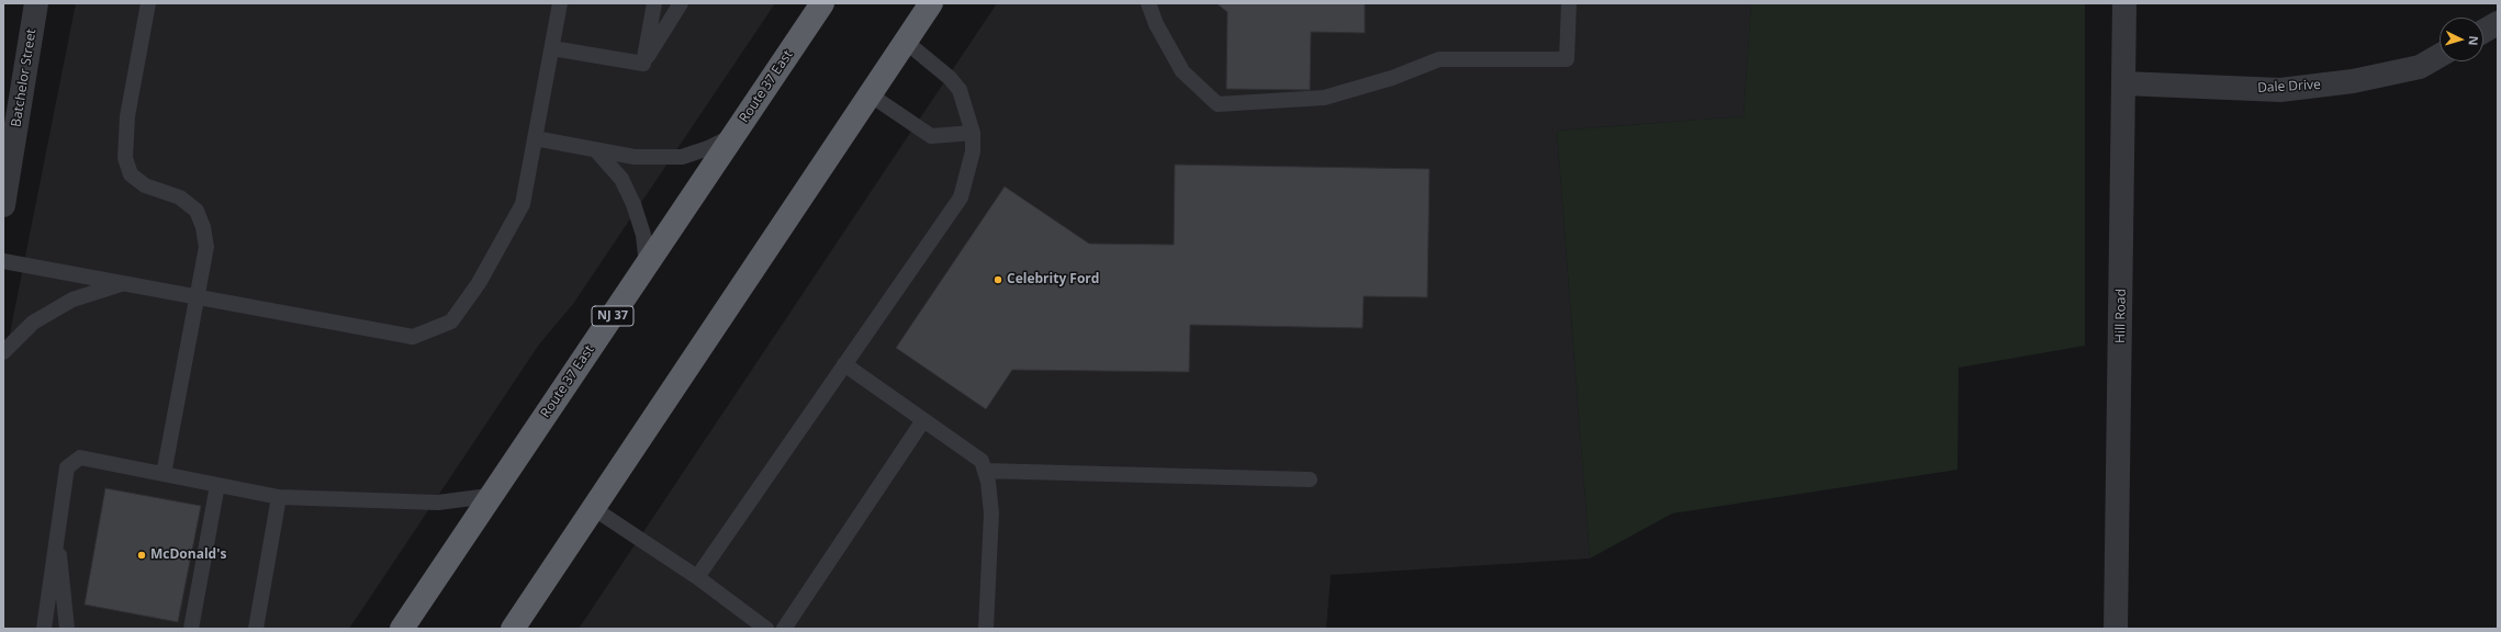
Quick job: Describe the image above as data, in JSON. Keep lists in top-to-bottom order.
{
  "streets": {
    "highway": ["Route 37 East", "NJ 37"],
    "street": ["Batchelor Street", "Dale Drive", "Hill Road"]
  },
  "crossings": [
    ["Dale Drive", "Hill Road"]
  ],
  "places": ["Celebrity Ford", "McDonald's"],
  "north": "right"
}
